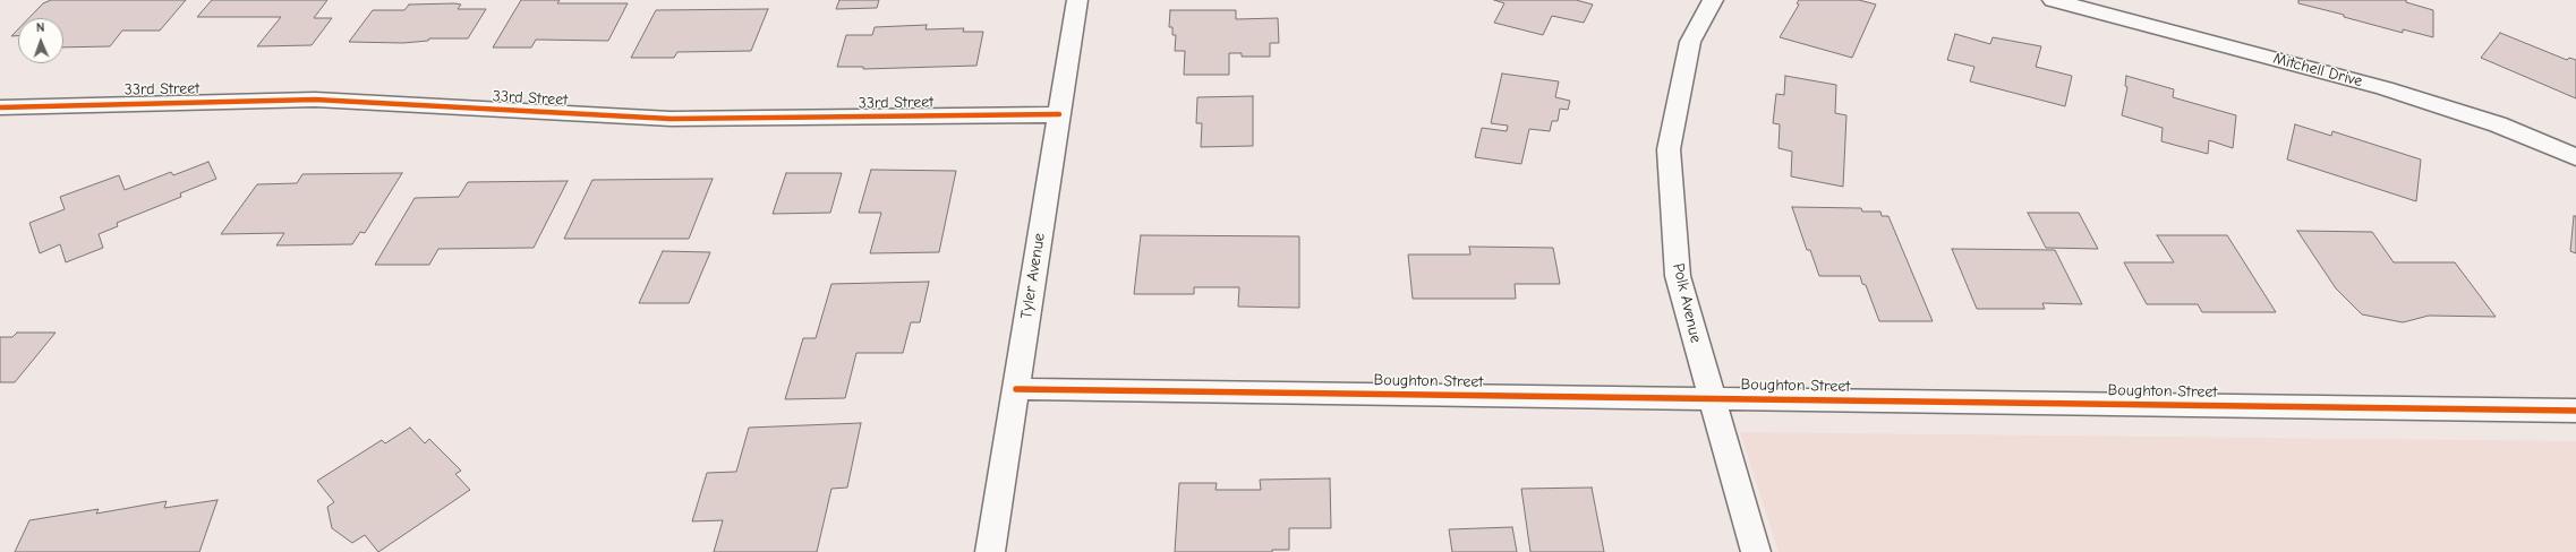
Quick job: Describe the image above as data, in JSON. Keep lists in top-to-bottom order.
{
  "streets": {
    "street": [
      "Mitchell Drive",
      "33rd Street",
      "Tyler Avenue",
      "Polk Avenue",
      "Boughton Street"
    ]
  },
  "crossings": [
    ["33rd Street", "Tyler Avenue"],
    ["Tyler Avenue", "Boughton Street"],
    ["Polk Avenue", "Boughton Street"]
  ],
  "north": "top"
}
